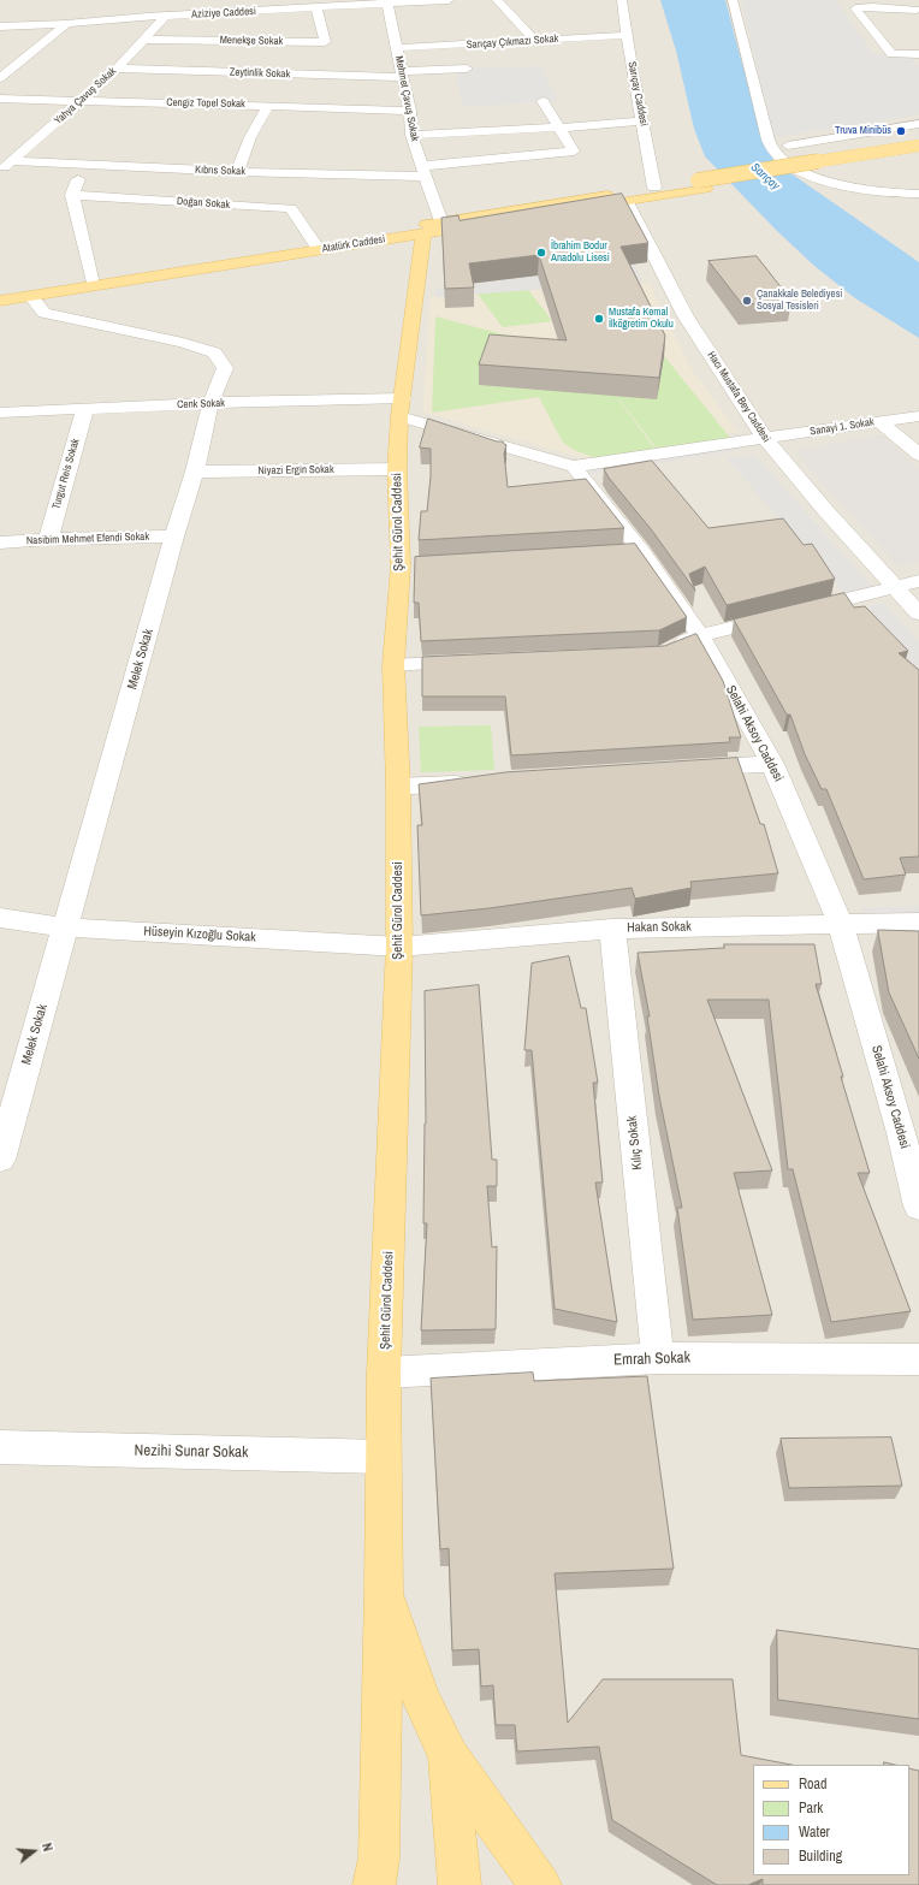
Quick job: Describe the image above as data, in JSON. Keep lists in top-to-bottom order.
{
  "streets": {
    "main road": ["Atatürk Caddesi", "Şehit Gürol Caddesi"],
    "street": [
      "Aziziye Caddesi",
      "Menekşe Sokak",
      "Sarıçay Çıkmazı Sokak",
      "Zeytinlik Sokak",
      "Sarıçay Caddesi",
      "Yahya Çavuş Sokak",
      "Mehmet Çavuş Sokak",
      "Cengiz Topel Sokak",
      "Kıbrıs Sokak",
      "Doğan Sokak",
      "Hacı Mustafa Bey Caddesi",
      "Cenk Sokak",
      "Sanayi 1. Sokak",
      "Niyazi Ergin Sokak",
      "Turgut Reis Sokak",
      "Nasibim Mehmet Efendi Sokak",
      "Melek Sokak",
      "Selahi Aksoy Caddesi",
      "Hakan Sokak",
      "Hüseyin Kızoğlu Sokak",
      "Kılıç Sokak",
      "Emrah Sokak",
      "Nezihi Sunar Sokak"
    ]
  },
  "crossings": [
    ["Aziziye Caddesi", "Menekşe Sokak"],
    ["Aziziye Caddesi", "Yahya Çavuş Sokak"],
    ["Aziziye Caddesi", "Mehmet Çavuş Sokak"],
    ["Menekşe Sokak", "Yahya Çavuş Sokak"],
    ["Sarıçay Çıkmazı Sokak", "Sarıçay Caddesi"],
    ["Sarıçay Çıkmazı Sokak", "Mehmet Çavuş Sokak"],
    ["Zeytinlik Sokak", "Yahya Çavuş Sokak"],
    ["Zeytinlik Sokak", "Mehmet Çavuş Sokak"],
    ["Sarıçay Caddesi", "Atatürk Caddesi"],
    ["Yahya Çavuş Sokak", "Cengiz Topel Sokak"],
    ["Yahya Çavuş Sokak", "Kıbrıs Sokak"],
    ["Mehmet Çavuş Sokak", "Cengiz Topel Sokak"],
    ["Mehmet Çavuş Sokak", "Kıbrıs Sokak"],
    ["Mehmet Çavuş Sokak", "Atatürk Caddesi"],
    ["Mehmet Çavuş Sokak", "Şehit Gürol Caddesi"],
    ["Doğan Sokak", "Atatürk Caddesi"],
    ["Atatürk Caddesi", "Hacı Mustafa Bey Caddesi"],
    ["Atatürk Caddesi", "Şehit Gürol Caddesi"],
    ["Atatürk Caddesi", "Melek Sokak"],
    ["Hacı Mustafa Bey Caddesi", "Sanayi 1. Sokak"],
    ["Cenk Sokak", "Turgut Reis Sokak"],
    ["Cenk Sokak", "Şehit Gürol Caddesi"],
    ["Cenk Sokak", "Melek Sokak"],
    ["Sanayi 1. Sokak", "Selahi Aksoy Caddesi"],
    ["Niyazi Ergin Sokak", "Şehit Gürol Caddesi"],
    ["Niyazi Ergin Sokak", "Melek Sokak"],
    ["Turgut Reis Sokak", "Nasibim Mehmet Efendi Sokak"],
    ["Şehit Gürol Caddesi", "Hakan Sokak"],
    ["Şehit Gürol Caddesi", "Hüseyin Kızoğlu Sokak"],
    ["Şehit Gürol Caddesi", "Emrah Sokak"],
    ["Şehit Gürol Caddesi", "Nezihi Sunar Sokak"],
    ["Nasibim Mehmet Efendi Sokak", "Melek Sokak"],
    ["Melek Sokak", "Hüseyin Kızoğlu Sokak"],
    ["Selahi Aksoy Caddesi", "Hakan Sokak"],
    ["Hakan Sokak", "Hüseyin Kızoğlu Sokak"],
    ["Hakan Sokak", "Kılıç Sokak"],
    ["Kılıç Sokak", "Emrah Sokak"]
  ],
  "water": ["Sarıçay"],
  "places": [
    "Truva Minibüs",
    "İbrahim Bodur Anadolu Lisesi",
    "Çanakkale Belediyesi Sosyal Tesisleri",
    "Mustafa Kemal İlköğretim Okulu"
  ],
  "legend": [
    "Road",
    "Park",
    "Water",
    "Building"
  ],
  "north": "right"
}
